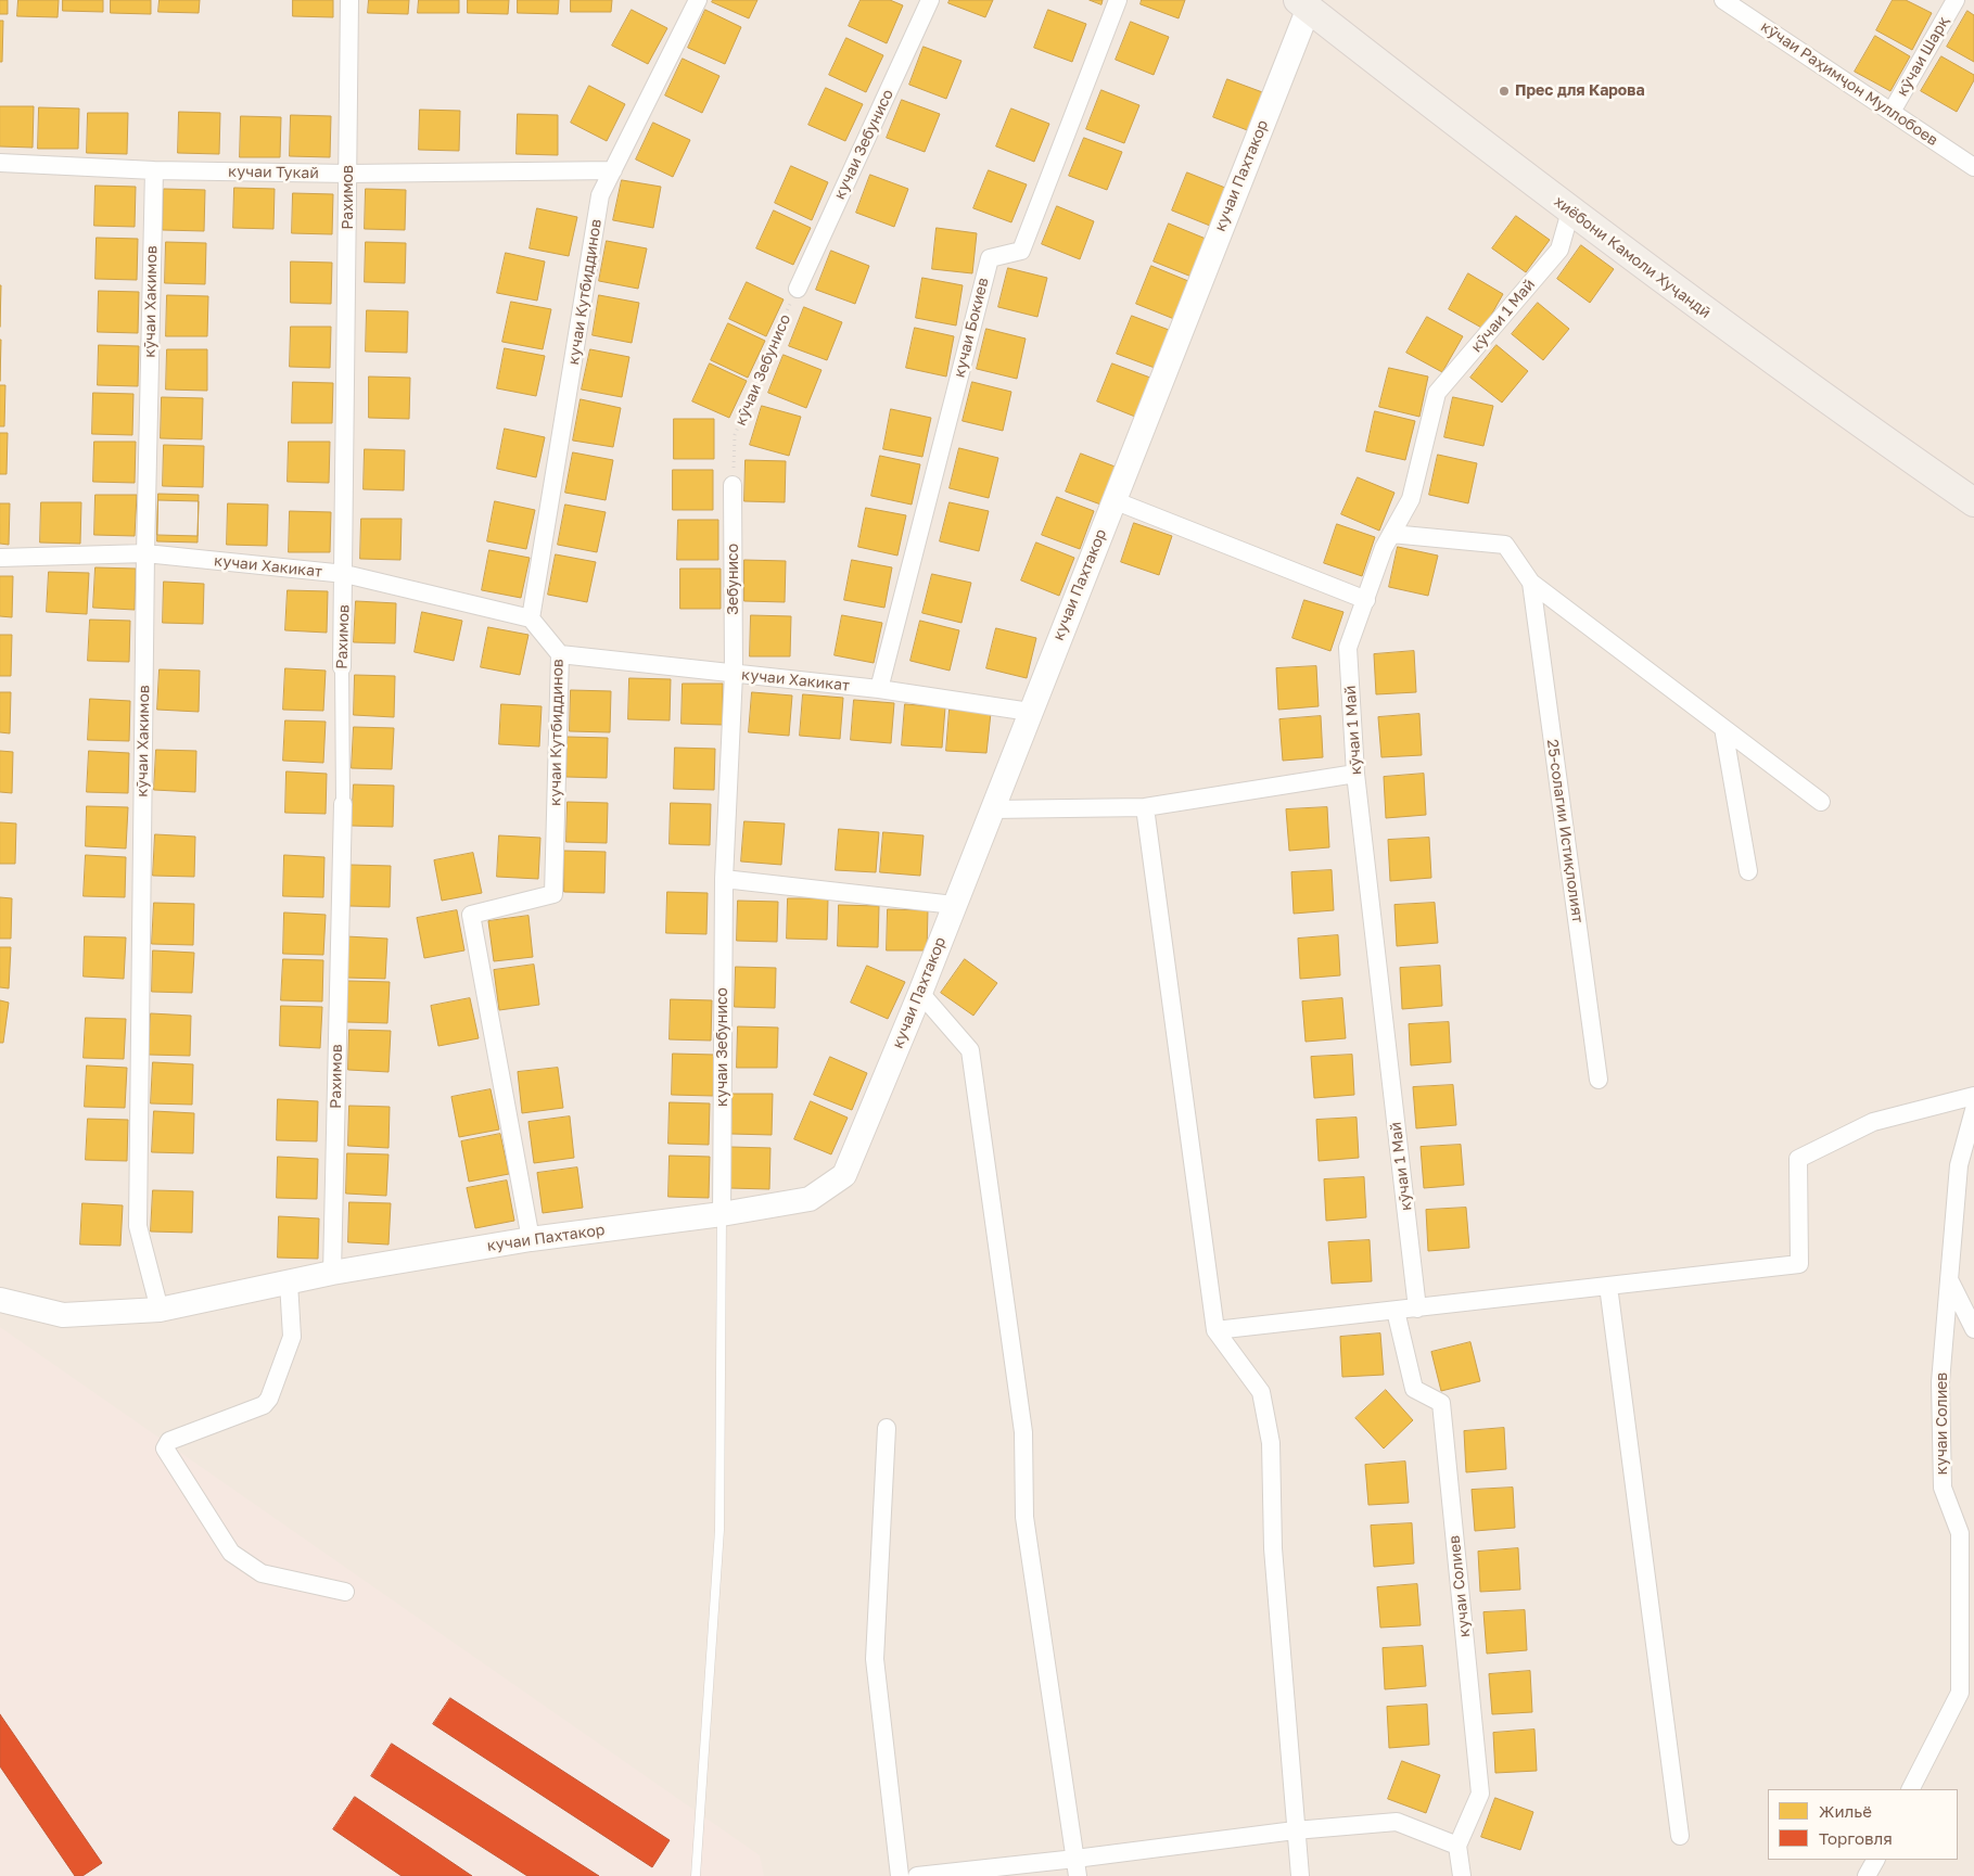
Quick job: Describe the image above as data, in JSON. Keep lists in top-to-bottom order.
{
  "streets": {
    "main road": ["кучаи Пахтакор", "хиёбони Камоли Хуҷандӣ"],
    "street": [
      "кӯчаи Шарқ",
      "кӯчаи Раҳимҷон Муллобоев",
      "кучаи Зебунисо",
      "кучаи Тукай",
      "Рахимов",
      "кучаи Кутбиддинов",
      "кӯчаи Хакимов",
      "кӯчаи 1 Май",
      "кучаи Бокиев",
      "кучаи Хакикат",
      "Зебунисо",
      "25-солагии Истиқлолият",
      "кучаи Солиев"
    ],
    "path": ["кӯчаи Зебунисо"]
  },
  "crossings": [
    ["кӯчаи Шарқ", "кӯчаи Раҳимҷон Муллобоев"],
    ["кучаи Зебунисо", "кучаи Пахтакор"],
    ["кучаи Зебунисо", "кӯчаи Зебунисо"],
    ["кучаи Зебунисо", "кучаи Хакикат"],
    ["кучаи Зебунисо", "Зебунисо"],
    ["кучаи Тукай", "Рахимов"],
    ["кучаи Тукай", "кучаи Кутбиддинов"],
    ["кучаи Тукай", "кӯчаи Хакимов"],
    ["кучаи Пахтакор", "Рахимов"],
    ["кучаи Пахтакор", "хиёбони Камоли Хуҷандӣ"],
    ["кучаи Пахтакор", "кучаи Кутбиддинов"],
    ["кучаи Пахтакор", "кӯчаи Хакимов"],
    ["кучаи Пахтакор", "кучаи Хакикат"],
    ["Рахимов", "кучаи Хакикат"],
    ["хиёбони Камоли Хуҷандӣ", "кӯчаи 1 Май"],
    ["кучаи Кутбиддинов", "кучаи Хакикат"],
    ["кӯчаи Хакимов", "кучаи Хакикат"],
    ["кӯчаи 1 Май", "25-солагии Истиқлолият"],
    ["кучаи Бокиев", "кучаи Хакикат"],
    ["кӯчаи Зебунисо", "Зебунисо"],
    ["кучаи Хакикат", "Зебунисо"]
  ],
  "places": ["Прес для Карова"],
  "legend": ["Жильё", "Торговля"]
}
